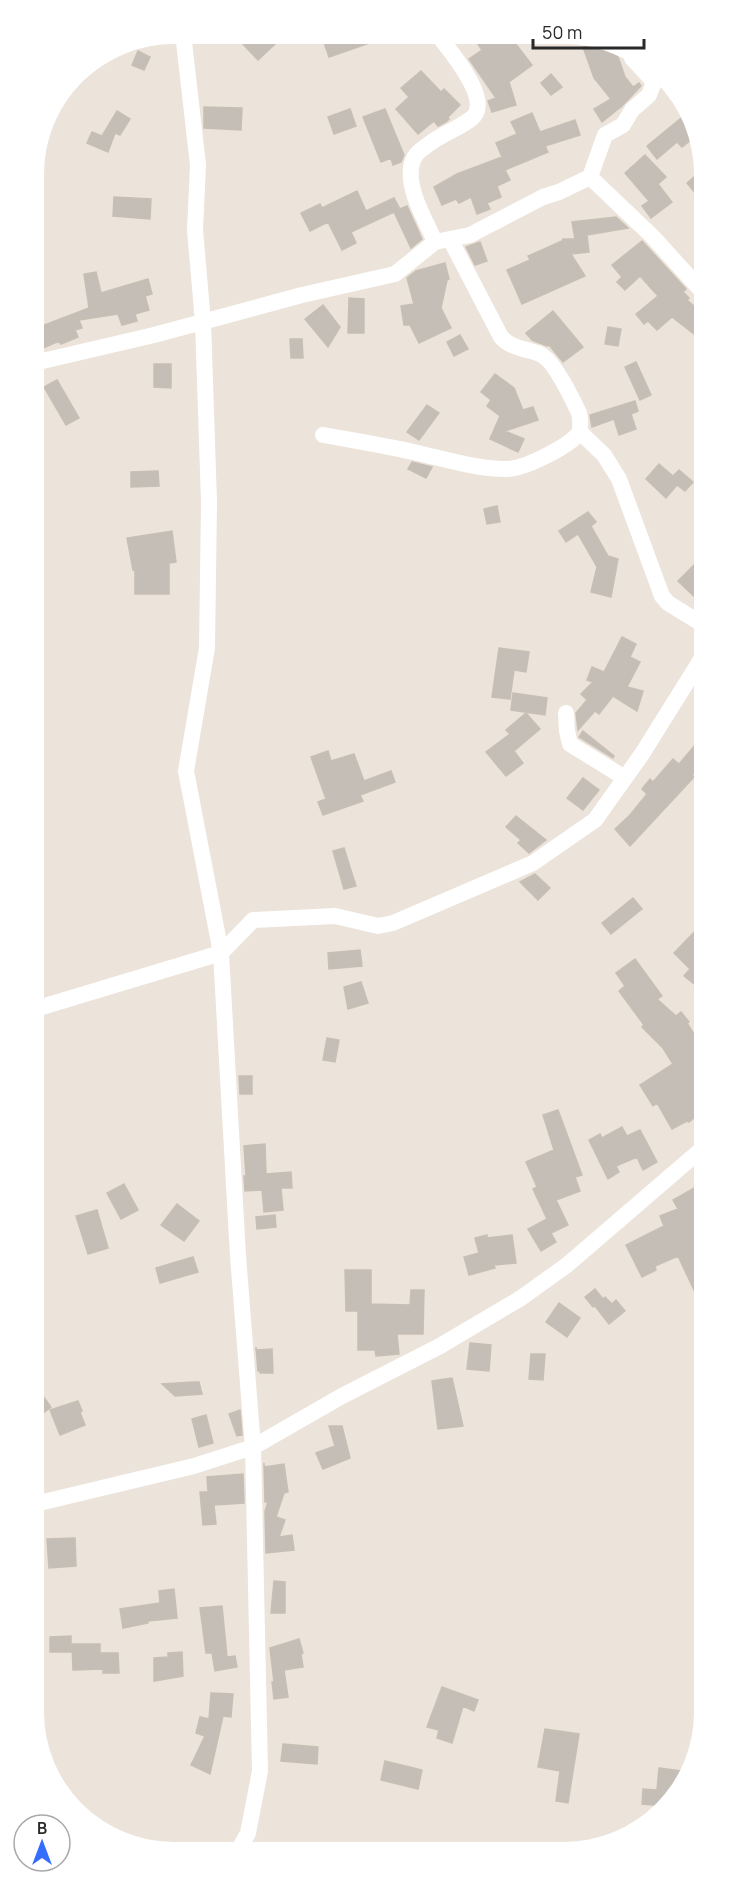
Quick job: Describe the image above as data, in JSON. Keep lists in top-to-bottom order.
{
  "scale_bar": "50 m",
  "north": "top"
}
